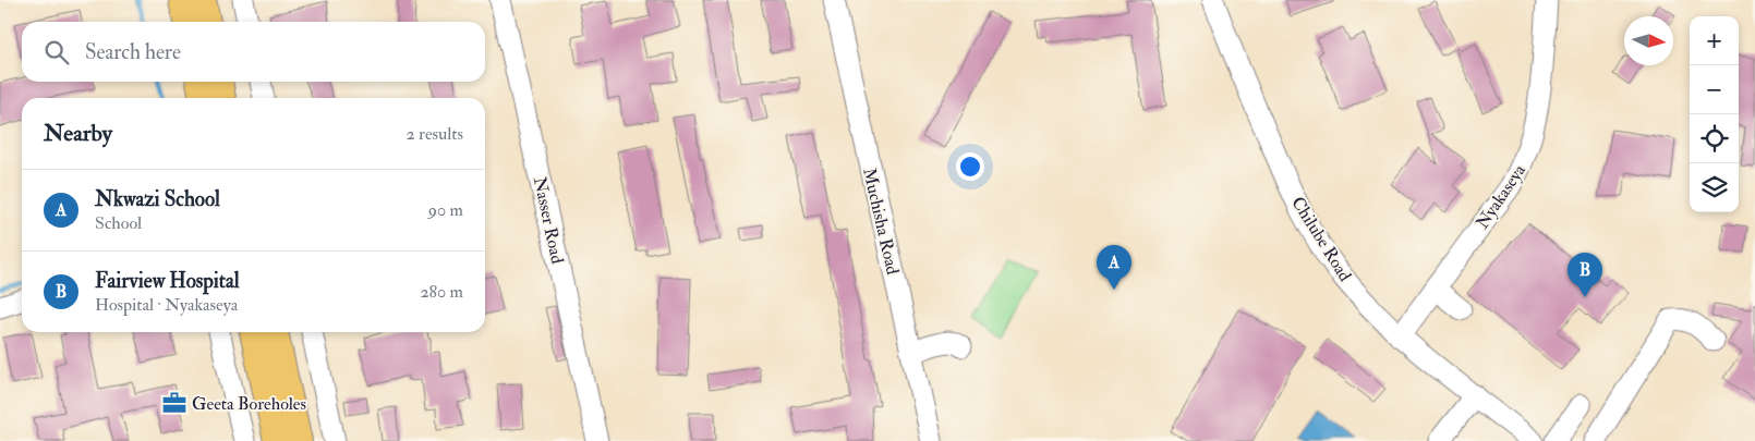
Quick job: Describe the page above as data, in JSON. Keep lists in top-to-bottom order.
{
  "streets": {
    "street": [
      "Nyakaseya",
      "Nasser Road",
      "Muchisha Road",
      "Chilube Road"
    ]
  },
  "crossings": [
    ["Nyakaseya", "Chilube Road"]
  ],
  "places": {
    "office": ["Geeta Boreholes"]
  },
  "north": "right",
  "page": {
    "map_buttons": ["+", "−"],
    "search": "Search here",
    "heading": ["Nearby", "2 results"],
    "list": [
      {
        "mark": "A",
        "name": "Nkwazi School",
        "note": "School",
        "value": "90 m"
      },
      {
        "mark": "B",
        "name": "Fairview Hospital",
        "note": "Hospital · Nyakaseya",
        "value": "280 m"
      }
    ],
    "pins": ["A", "B"]
  }
}
